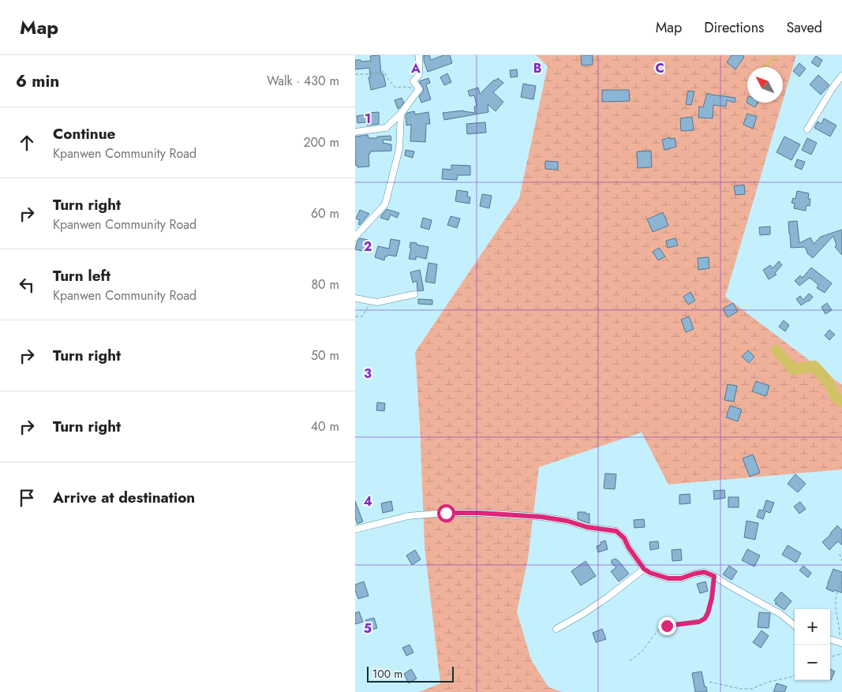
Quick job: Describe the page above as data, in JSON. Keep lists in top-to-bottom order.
{
  "scale_bar": "100 m",
  "north": "top left",
  "page": {
    "header": "Map",
    "nav": ["Map", "Directions", "Saved"],
    "heading": ["6 min", "Walk · 430 m"],
    "list": [
      ["Continue", "Kpanwen Community Road", "200 m"],
      ["Turn right", "Kpanwen Community Road", "60 m"],
      ["Turn left", "Kpanwen Community Road", "80 m"],
      ["Turn right", "50 m"],
      ["Turn right", "40 m"],
      "Arrive at destination"
    ],
    "map_buttons": ["+", "−"],
    "scale": "100 m"
  },
  "grid": {
    "columns": ["A", "B", "C"],
    "rows": [
      "1",
      "2",
      "3",
      "4",
      "5"
    ]
  }
}
